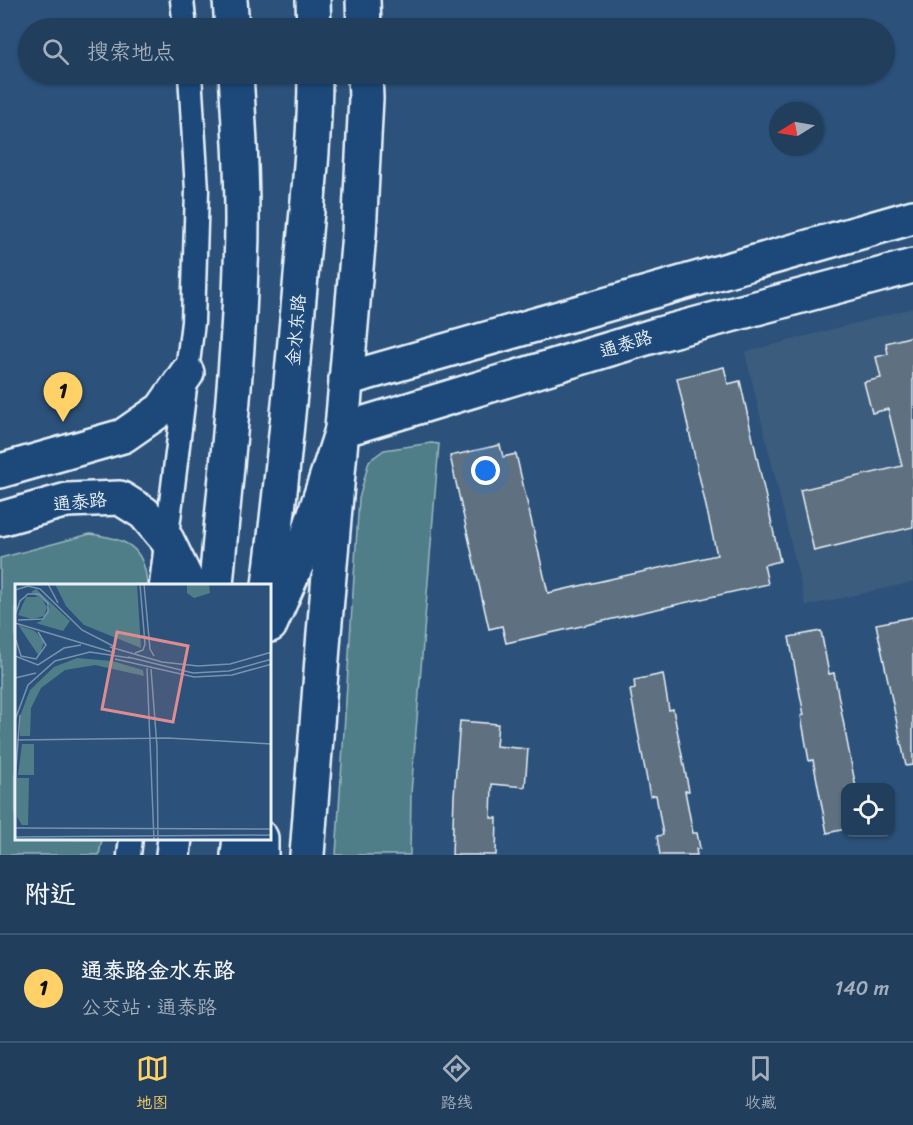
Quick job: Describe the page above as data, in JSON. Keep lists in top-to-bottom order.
{
  "streets": {
    "main road": ["金水东路", "通泰路"]
  },
  "north": "left",
  "page": {
    "search": "搜索地点",
    "pins": "1",
    "heading": "附近",
    "list": [
      {
        "mark": "1",
        "name": "通泰路金水东路",
        "note": "公交站 · 通泰路",
        "value": "140 m"
      }
    ],
    "nav": ["地图", "路线", "收藏"]
  }
}
